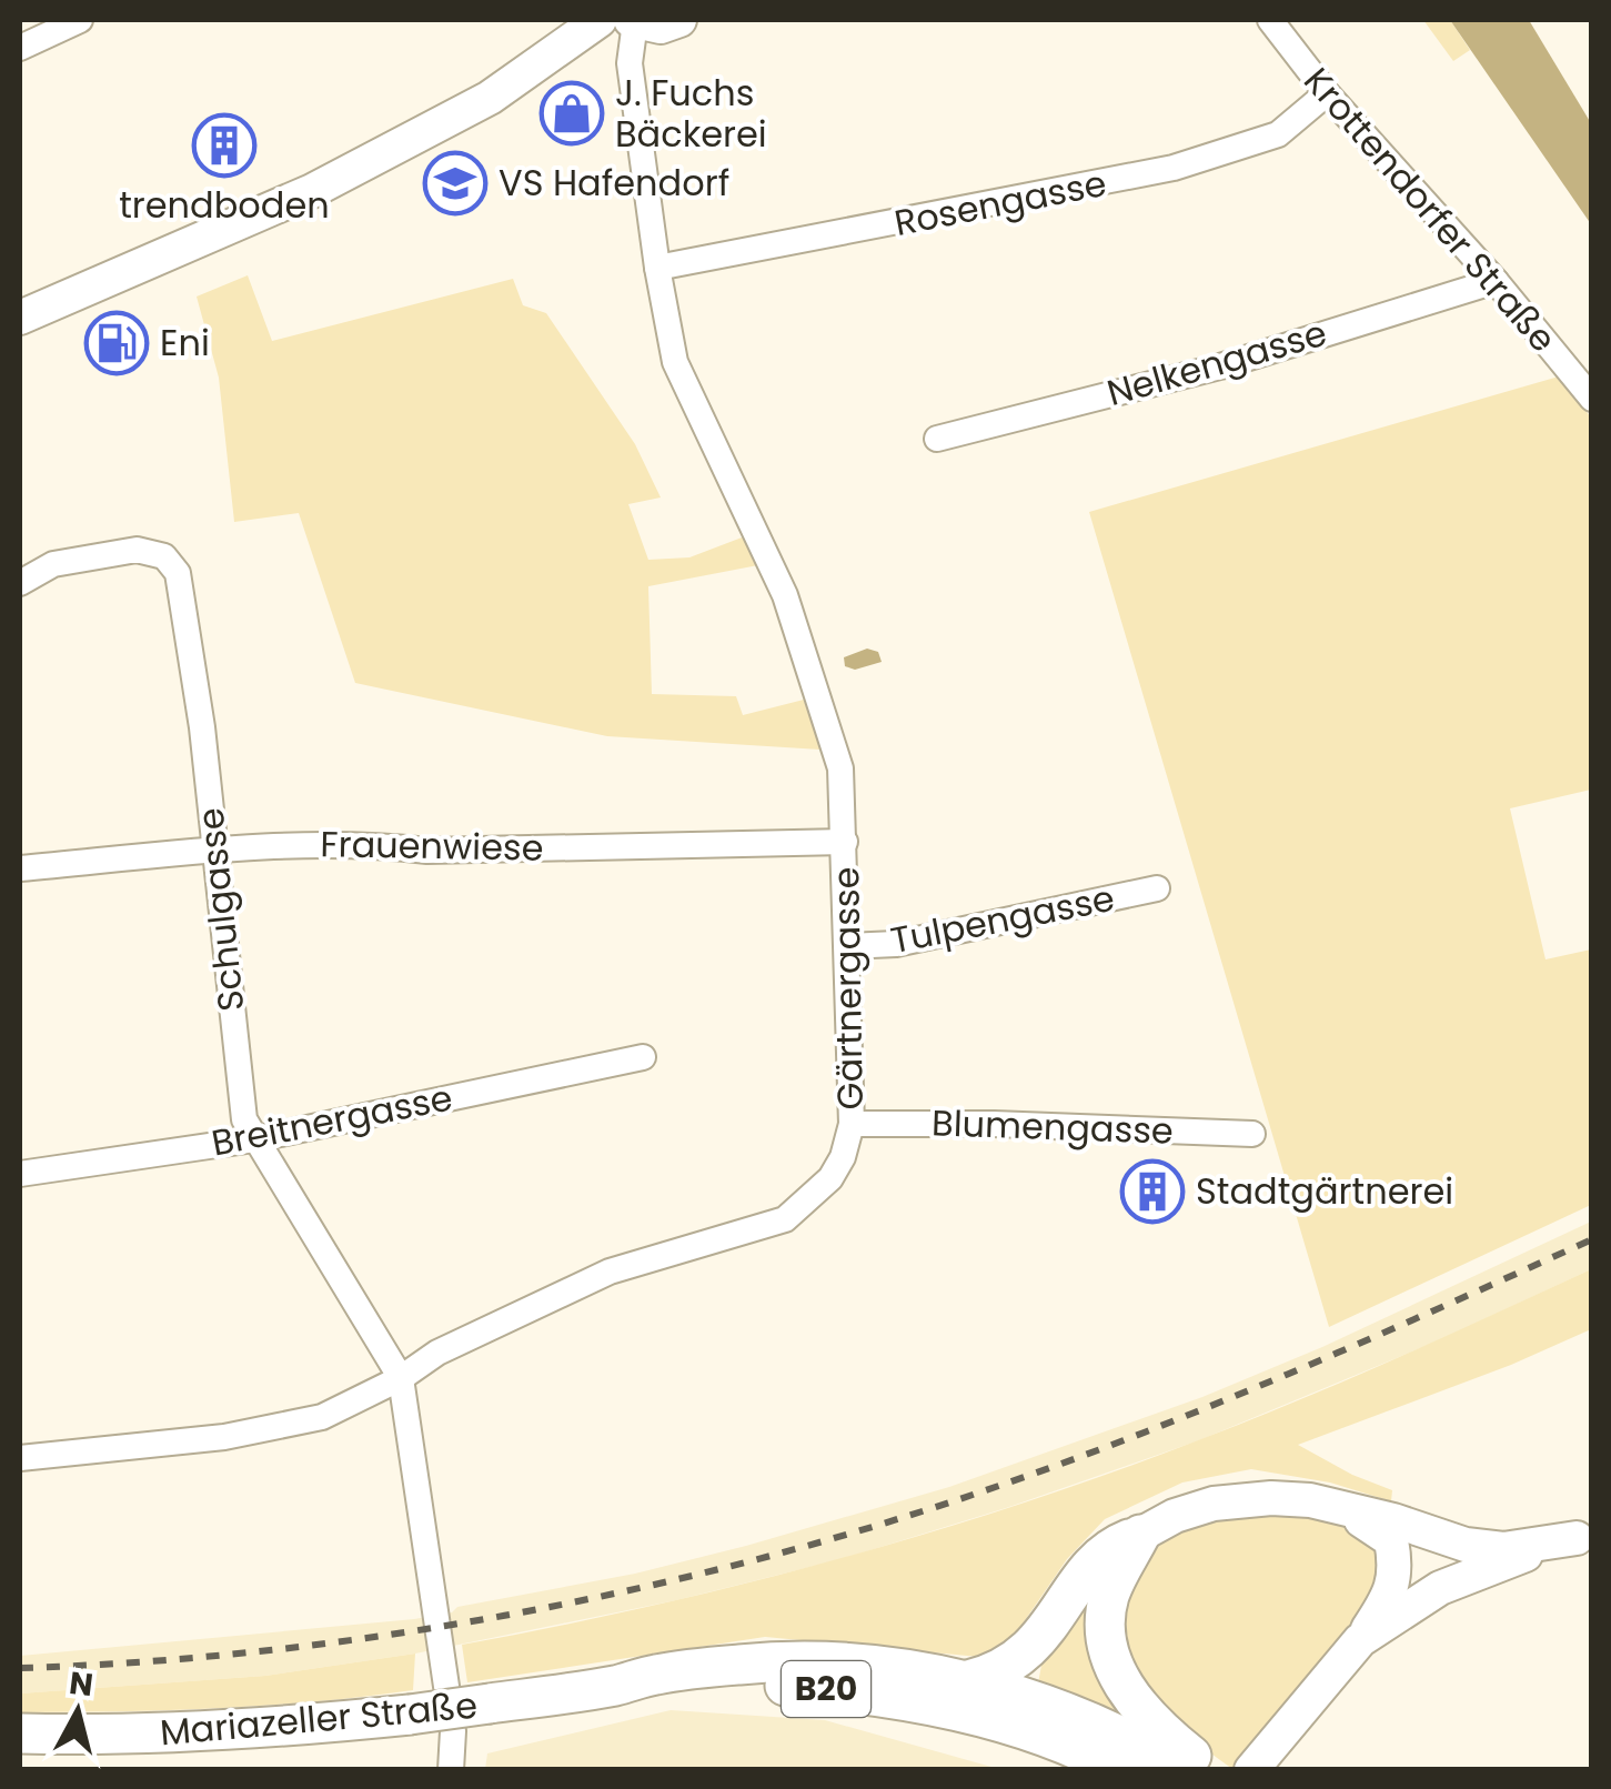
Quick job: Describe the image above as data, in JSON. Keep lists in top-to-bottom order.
{
  "streets": {
    "highway": ["B20", "Mariazeller Straße"],
    "street": [
      "Rosengasse",
      "Krottendorfer Straße",
      "Nelkengasse",
      "Frauenwiese",
      "Schulgasse",
      "Tulpengasse",
      "Gärtnergasse",
      "Breitnergasse",
      "Blumengasse"
    ]
  },
  "crossings": [
    ["Rosengasse", "Krottendorfer Straße"],
    ["Rosengasse", "Gärtnergasse"],
    ["Krottendorfer Straße", "Nelkengasse"],
    ["Frauenwiese", "Schulgasse"],
    ["Frauenwiese", "Gärtnergasse"],
    ["Schulgasse", "Gärtnergasse"],
    ["Schulgasse", "Breitnergasse"],
    ["Tulpengasse", "Gärtnergasse"],
    ["Gärtnergasse", "Blumengasse"],
    ["B20", "Mariazeller Straße"]
  ],
  "places": {
    "shop": ["J. Fuchs Bäckerei"],
    "building": ["trendboden", "Stadtgärtnerei"],
    "school or university": ["VS Hafendorf"],
    "fuel station": ["Eni"]
  },
  "north": "top"
}
